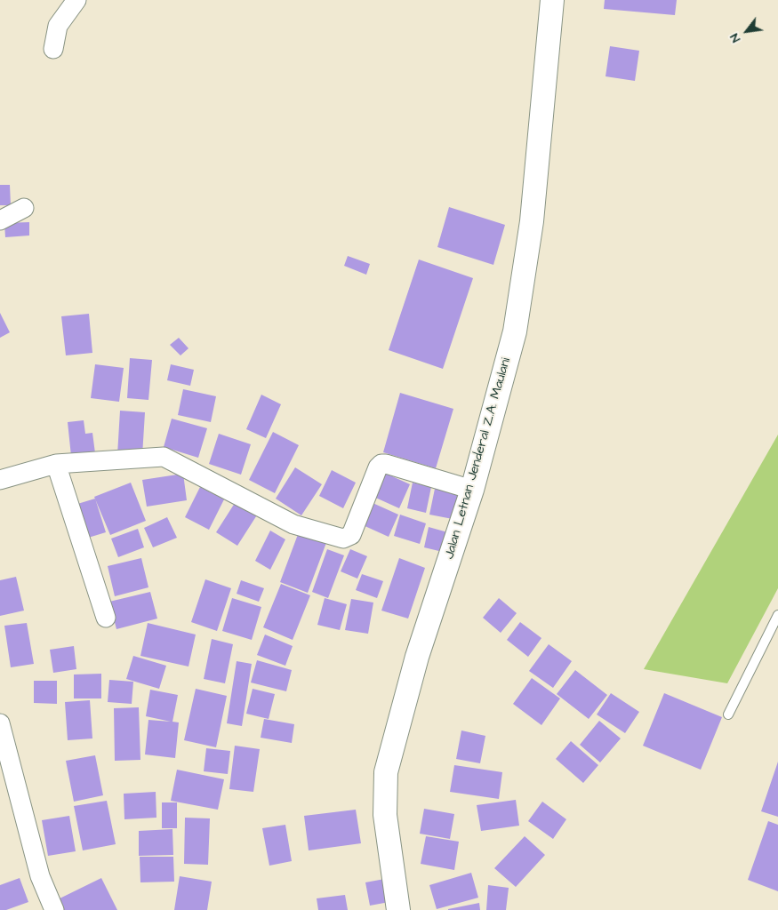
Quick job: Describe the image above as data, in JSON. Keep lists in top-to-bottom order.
{
  "streets": {
    "street": ["Jalan Letnan Jenderal Z.A. Maulani"]
  },
  "north": "bottom left"
}
